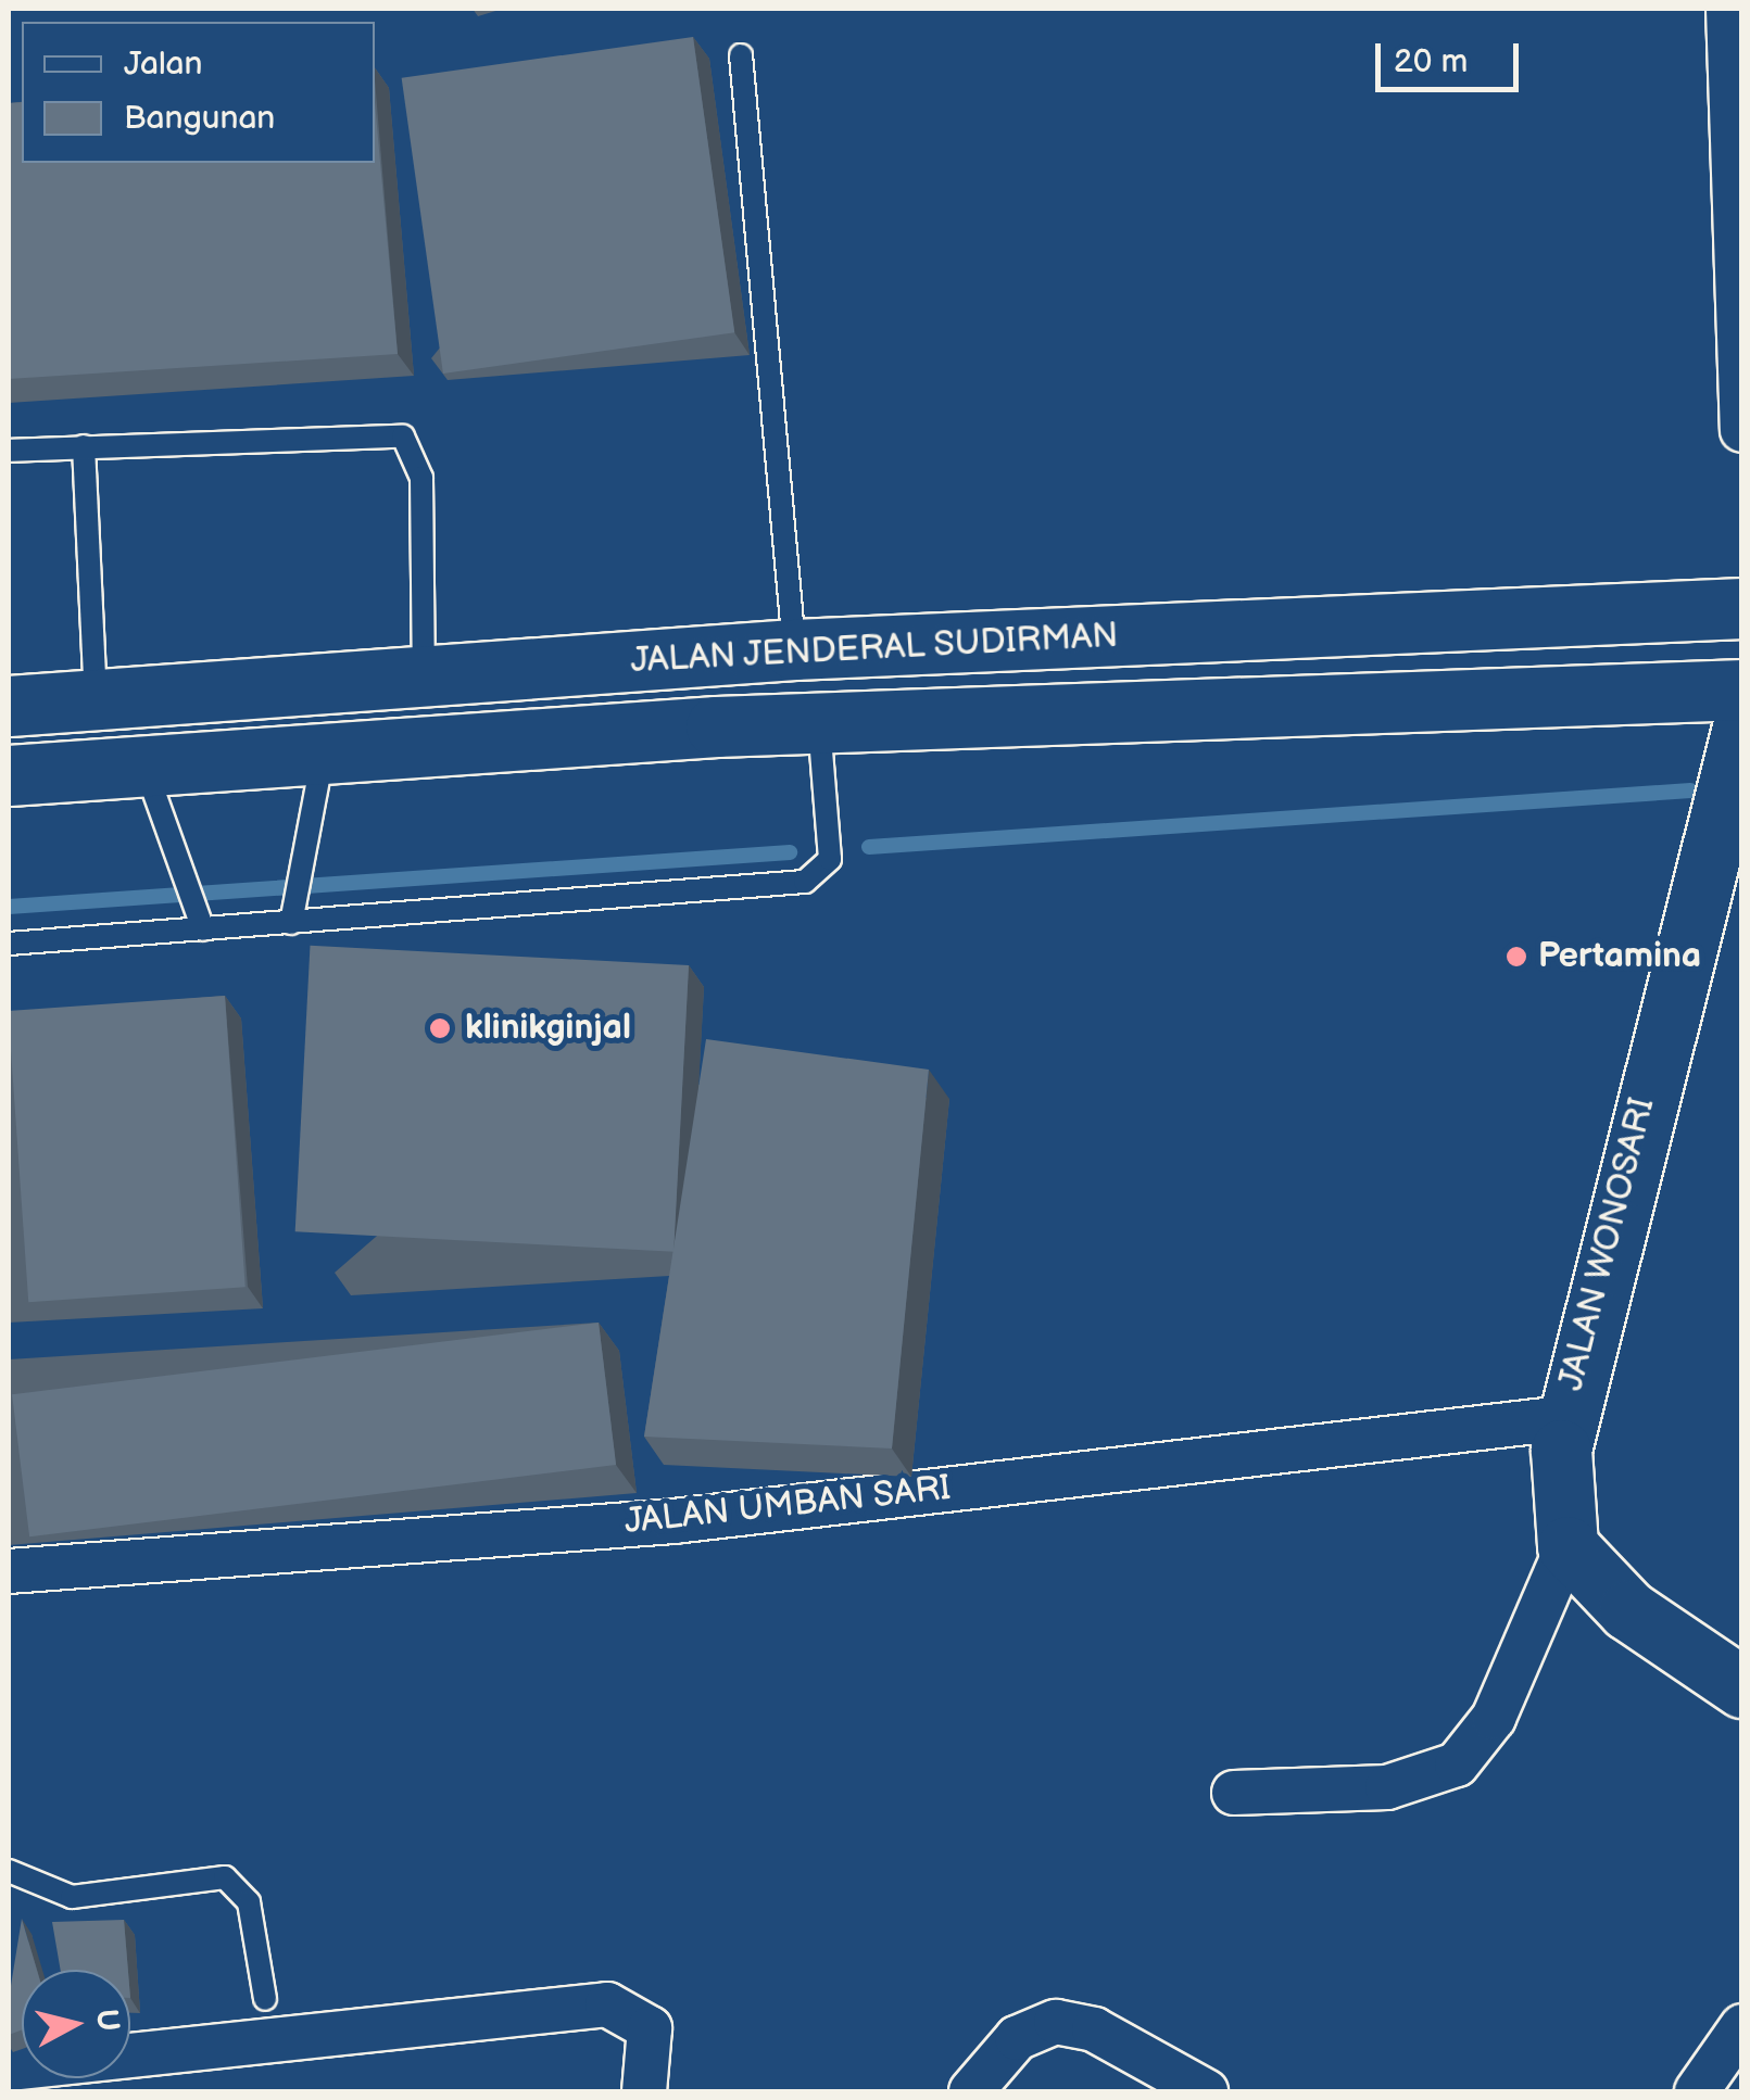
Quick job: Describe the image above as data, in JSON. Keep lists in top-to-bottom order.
{
  "streets": {
    "main road": ["JALAN JENDERAL SUDIRMAN", "JALAN WONOSARI"],
    "street": ["JALAN UMBAN SARI"]
  },
  "crossings": [
    ["JALAN WONOSARI", "JALAN UMBAN SARI"]
  ],
  "places": ["Pertamina", "klinikginjal"],
  "legend": ["Jalan", "Bangunan"],
  "scale_bar": "20 m",
  "north": "right"
}
